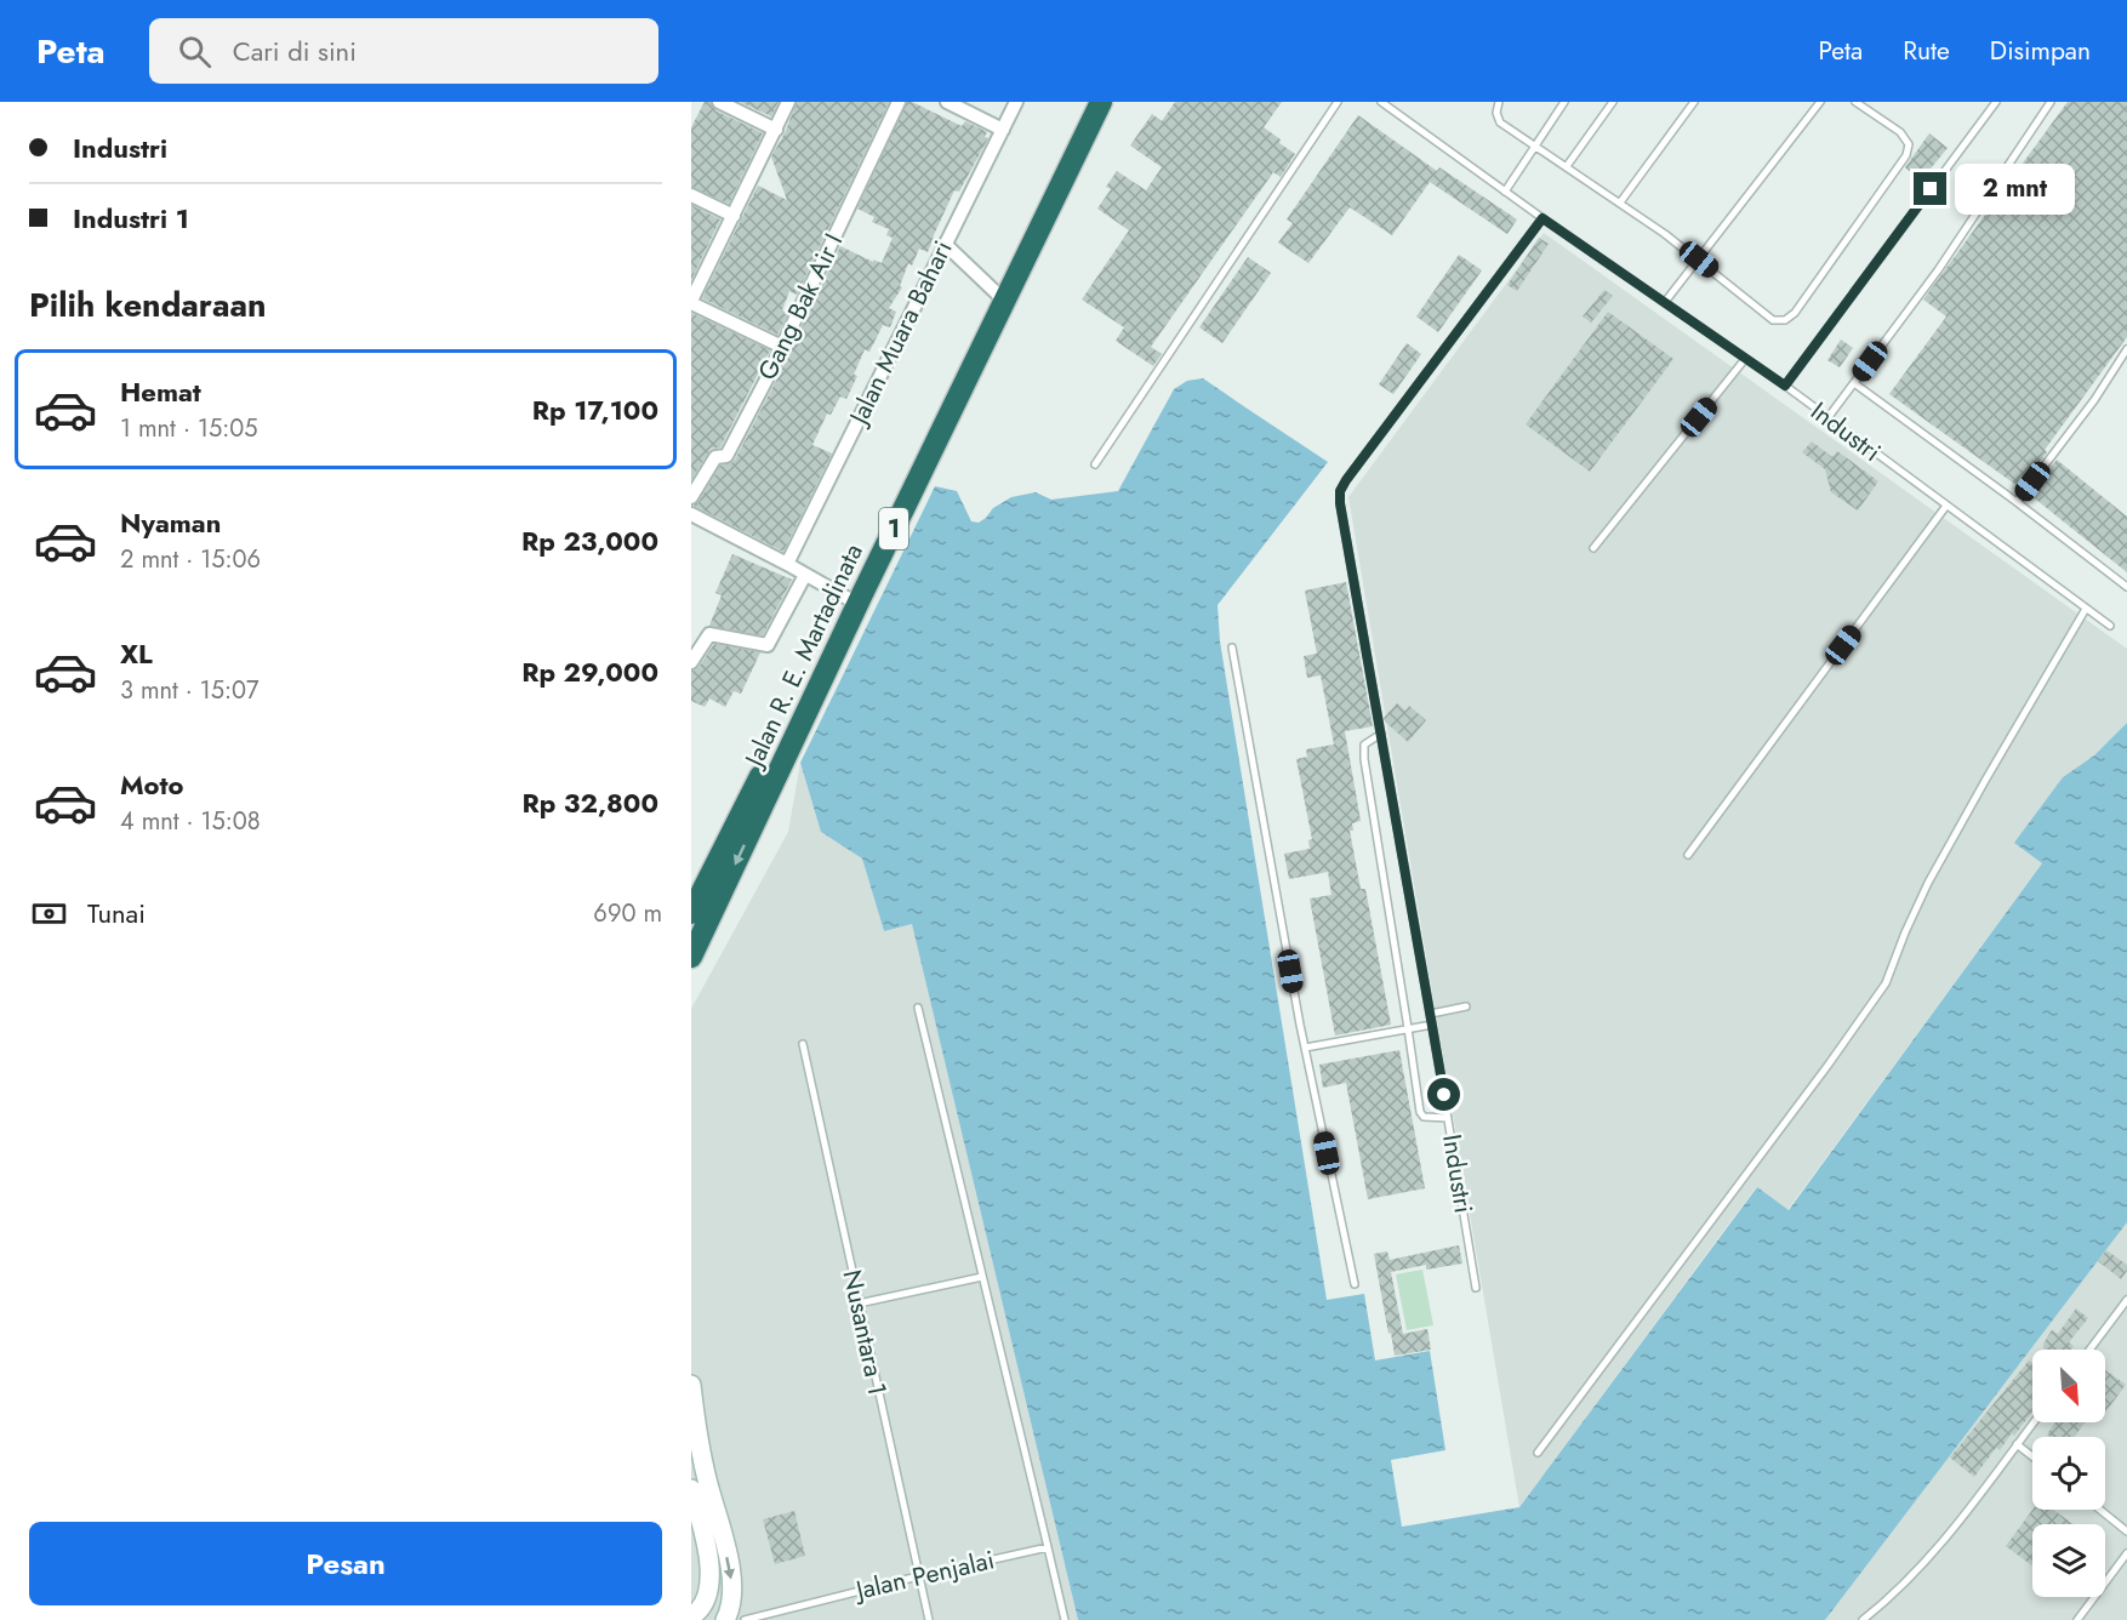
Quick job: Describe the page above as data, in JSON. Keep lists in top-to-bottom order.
{
  "streets": {
    "highway": ["1", "Jalan R. E. Martadinata"],
    "street": ["Gang Bak Air I", "Jalan Muara Bahari", "Jalan Penjalai"],
    "lane": ["Industri", "Nusantara 1"]
  },
  "crossings": [
    ["Nusantara 1", "Jalan Penjalai"]
  ],
  "north": "bottom right",
  "page": {
    "header": "Peta",
    "search": "Cari di sini",
    "nav": ["Peta", "Rute", "Disimpan"],
    "banner": ["Industri", "Industri 1"],
    "bubble": "2 mnt",
    "heading": "Pilih kendaraan",
    "list": [
      {
        "name": "Hemat",
        "note": "1 mnt · 15:05",
        "value": "Rp 17,100"
      },
      {
        "name": "Nyaman",
        "note": "2 mnt · 15:06",
        "value": "Rp 23,000"
      },
      {
        "name": "XL",
        "note": "3 mnt · 15:07",
        "value": "Rp 29,000"
      },
      {
        "name": "Moto",
        "note": "4 mnt · 15:08",
        "value": "Rp 32,800"
      }
    ],
    "pay": ["Tunai", "690 m"],
    "buttons": "Pesan"
  }
}
